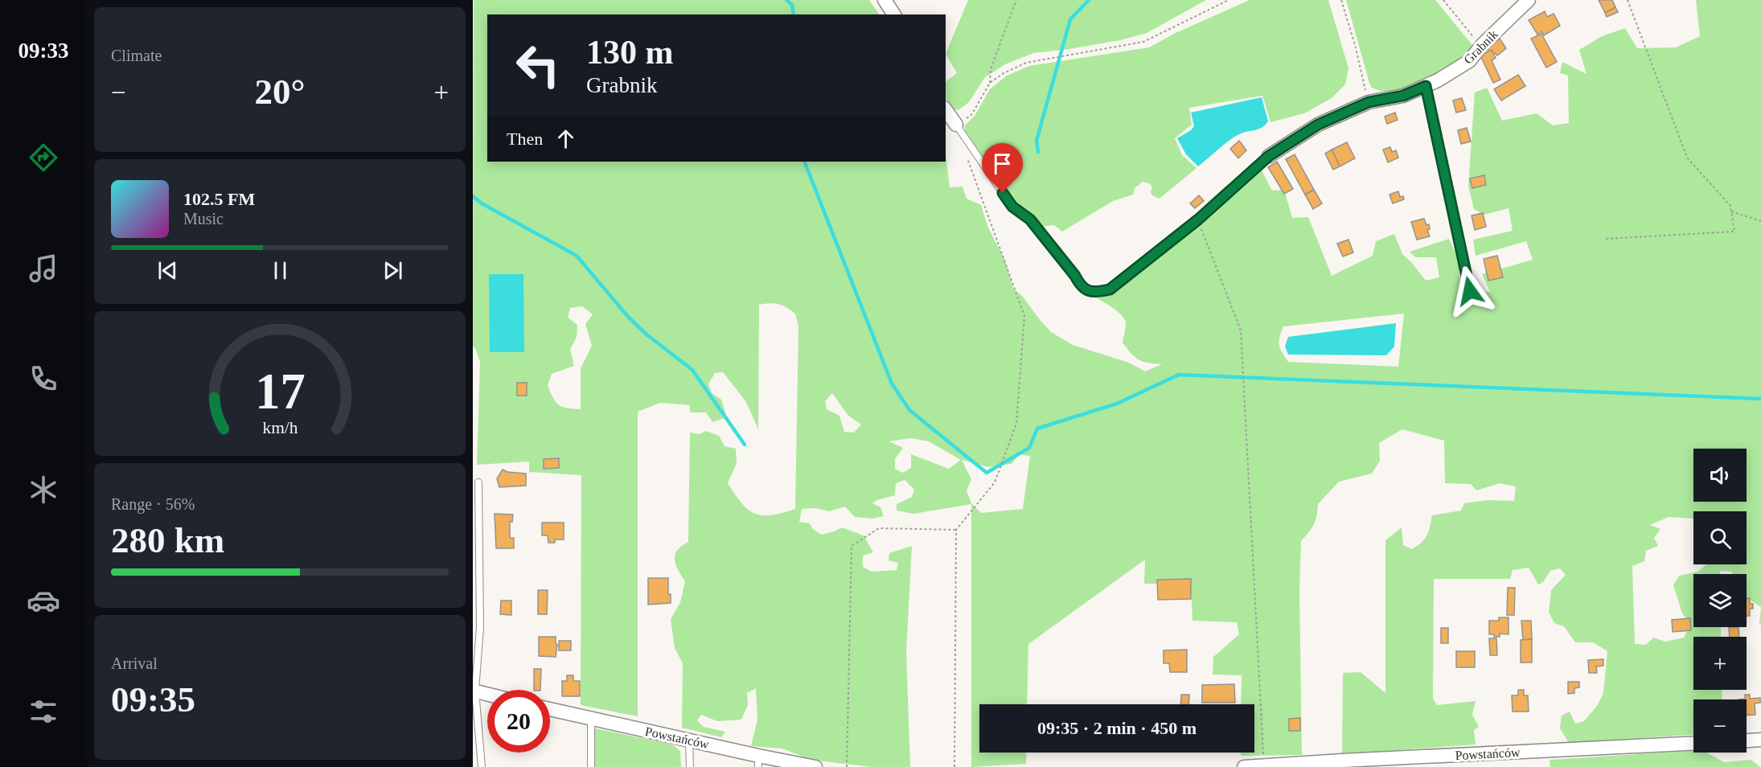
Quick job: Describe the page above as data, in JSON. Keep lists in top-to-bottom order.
{
  "streets": {
    "street": ["Grabnik", "Powstańców"]
  },
  "page": {
    "tabs": "09:33",
    "tile": [
      "Climate",
      ["Range · 56%", "280 km"],
      ["Arrival", "09:35"]
    ],
    "turn": ["130 m", "Grabnik"],
    "heat": ["−", "20°", "+"],
    "then": "Then",
    "song": ["102.5 FM", "Music"],
    "map_buttons": ["+", "−"],
    "limit": "20",
    "trip": "09:35 · 2 min · 450 m",
    "gauge": ["17", "km/h"]
  }
}
